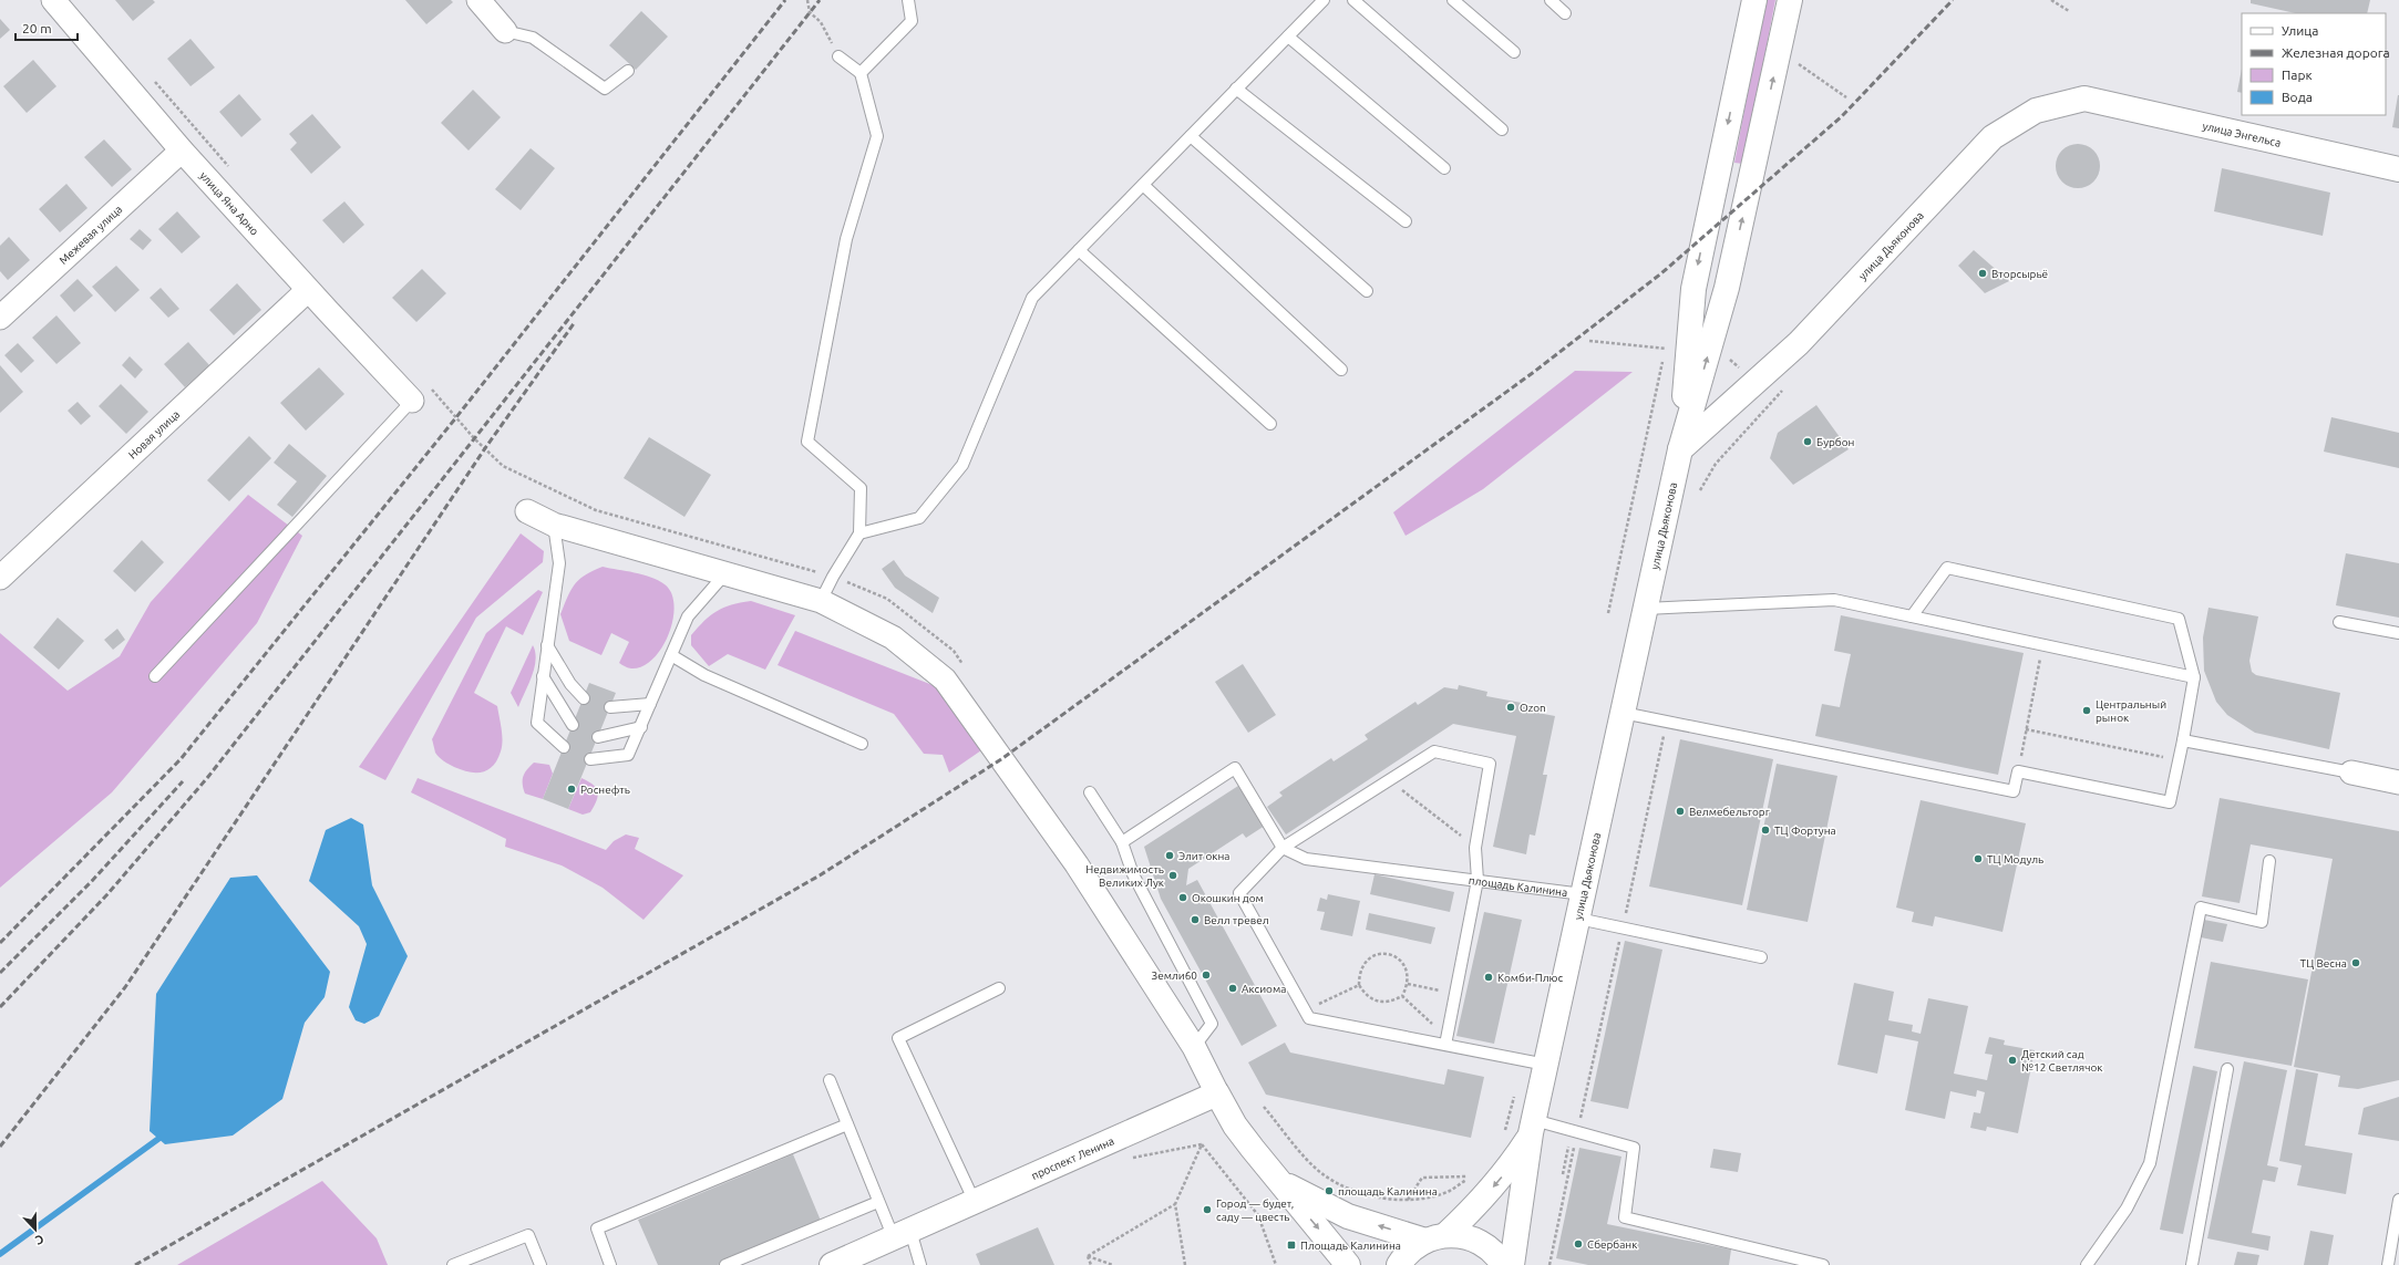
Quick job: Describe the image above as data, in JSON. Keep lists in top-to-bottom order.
{
  "streets": {
    "main road": ["улица Энгельса", "улица Дьяконова", "проспект Ленина"],
    "street": ["улица Яна Арно", "Межевая улица", "Новая улица"],
    "lane": ["площадь Калинина"]
  },
  "crossings": [
    ["улица Энгельса", "улица Дьяконова"],
    ["улица Яна Арно", "Межевая улица"],
    ["улица Яна Арно", "Новая улица"],
    ["улица Дьяконова", "площадь Калинина"]
  ],
  "places": {
    "other": [
      "Вторсырьё",
      "Бурбон",
      "Ozon",
      "Центральный рынок",
      "Роснефть",
      "Велмебельторг",
      "ТЦ Фортуна",
      "Элит окна",
      "ТЦ Модуль",
      "Недвижимость Великих Лук",
      "Окошкин дом",
      "Велл тревел",
      "ТЦ Весна",
      "Земли60",
      "Комби-Плюс",
      "Аксиома",
      "Детский сад №12 Светлячок",
      "площадь Калинина",
      "Город — будет, саду — цвесть",
      "Сбербанк"
    ],
    "transit": ["Площадь Калинина"]
  },
  "legend": [
    "Улица",
    "Железная дорога",
    "Парк",
    "Вода"
  ],
  "scale_bar": "20 m",
  "north": "bottom"
}
